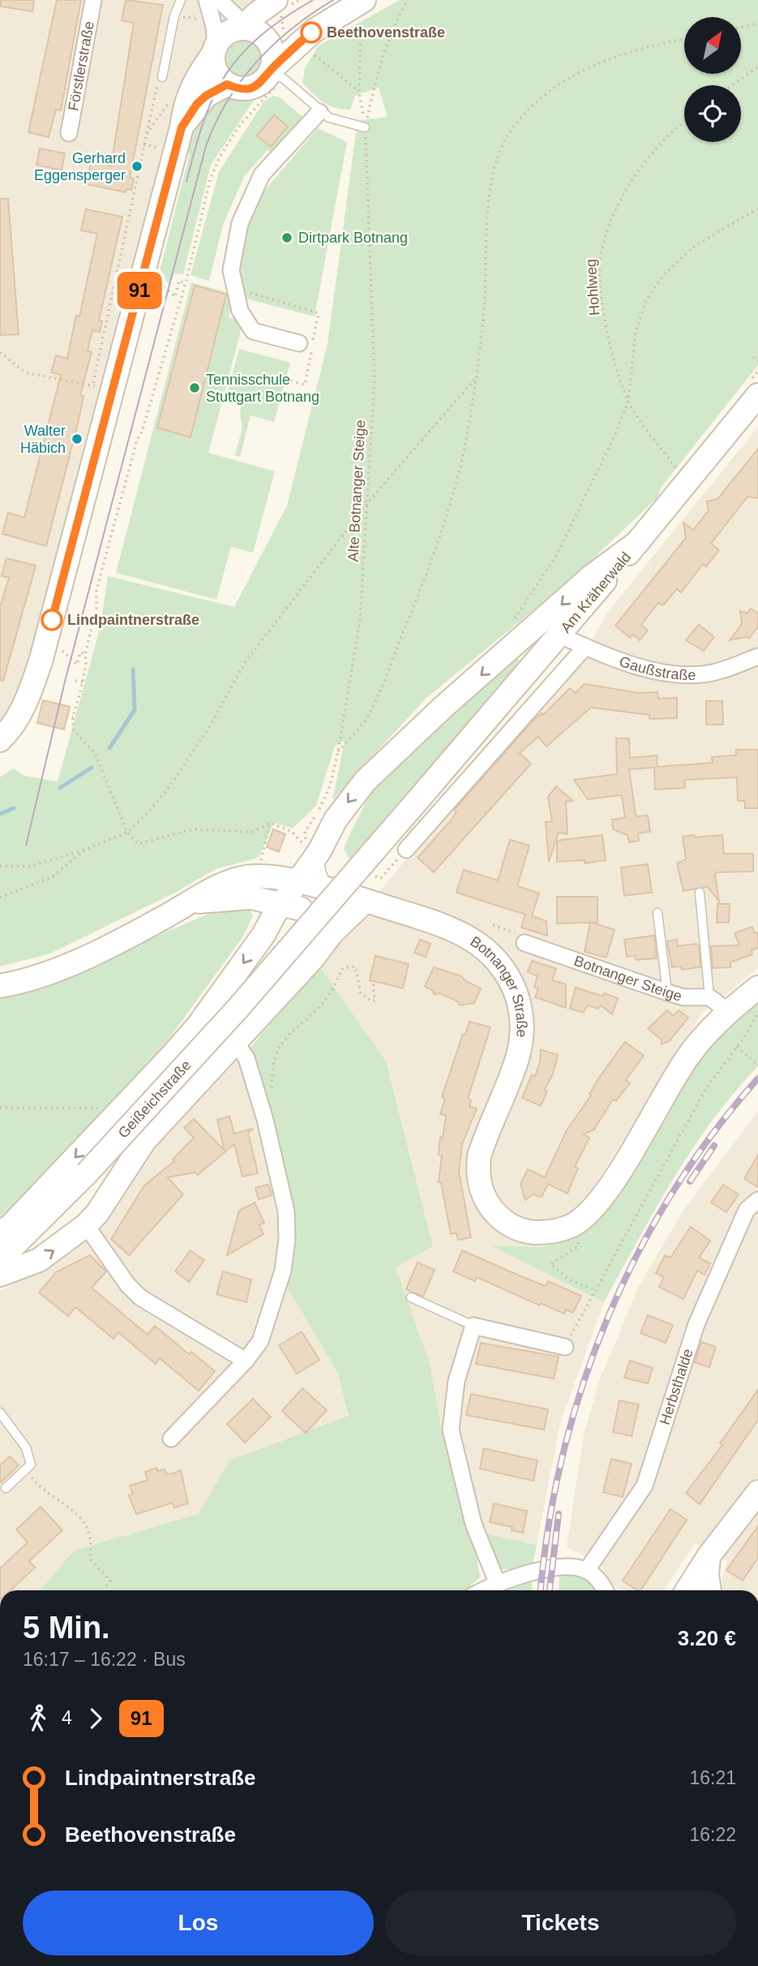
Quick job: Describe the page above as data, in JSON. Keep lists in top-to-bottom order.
{
  "streets": {
    "main road": ["Am Kräherwald", "Botnanger Straße", "Geißeichstraße"],
    "street": [
      "Förstlerstraße",
      "Gaußstraße",
      "Botnanger Steige",
      "Herbsthalde"
    ],
    "path": ["Hohlweg", "Alte Botnanger Steige"]
  },
  "crossings": [
    ["Alte Botnanger Steige", "Geißeichstraße"],
    ["Am Kräherwald", "Gaußstraße"],
    ["Am Kräherwald", "Geißeichstraße"],
    ["Botnanger Straße", "Geißeichstraße"]
  ],
  "places": [
    "Beethovenstraße",
    "Gerhard Eggensperger",
    "Dirtpark Botnang",
    "Tennisschule Stuttgart Botnang",
    "Walter Häbich",
    "Lindpaintnerstraße"
  ],
  "lines": ["bus line 91"],
  "north": "top right",
  "page": {
    "on_map": "91",
    "heading": ["5 Min.", "16:17 – 16:22 · Bus", "3.20 €"],
    "legs": ["4", "91"],
    "list": [
      {
        "name": "Lindpaintnerstraße",
        "value": "16:21"
      },
      {
        "name": "Beethovenstraße",
        "value": "16:22"
      }
    ],
    "buttons": ["Los", "Tickets"]
  }
}
